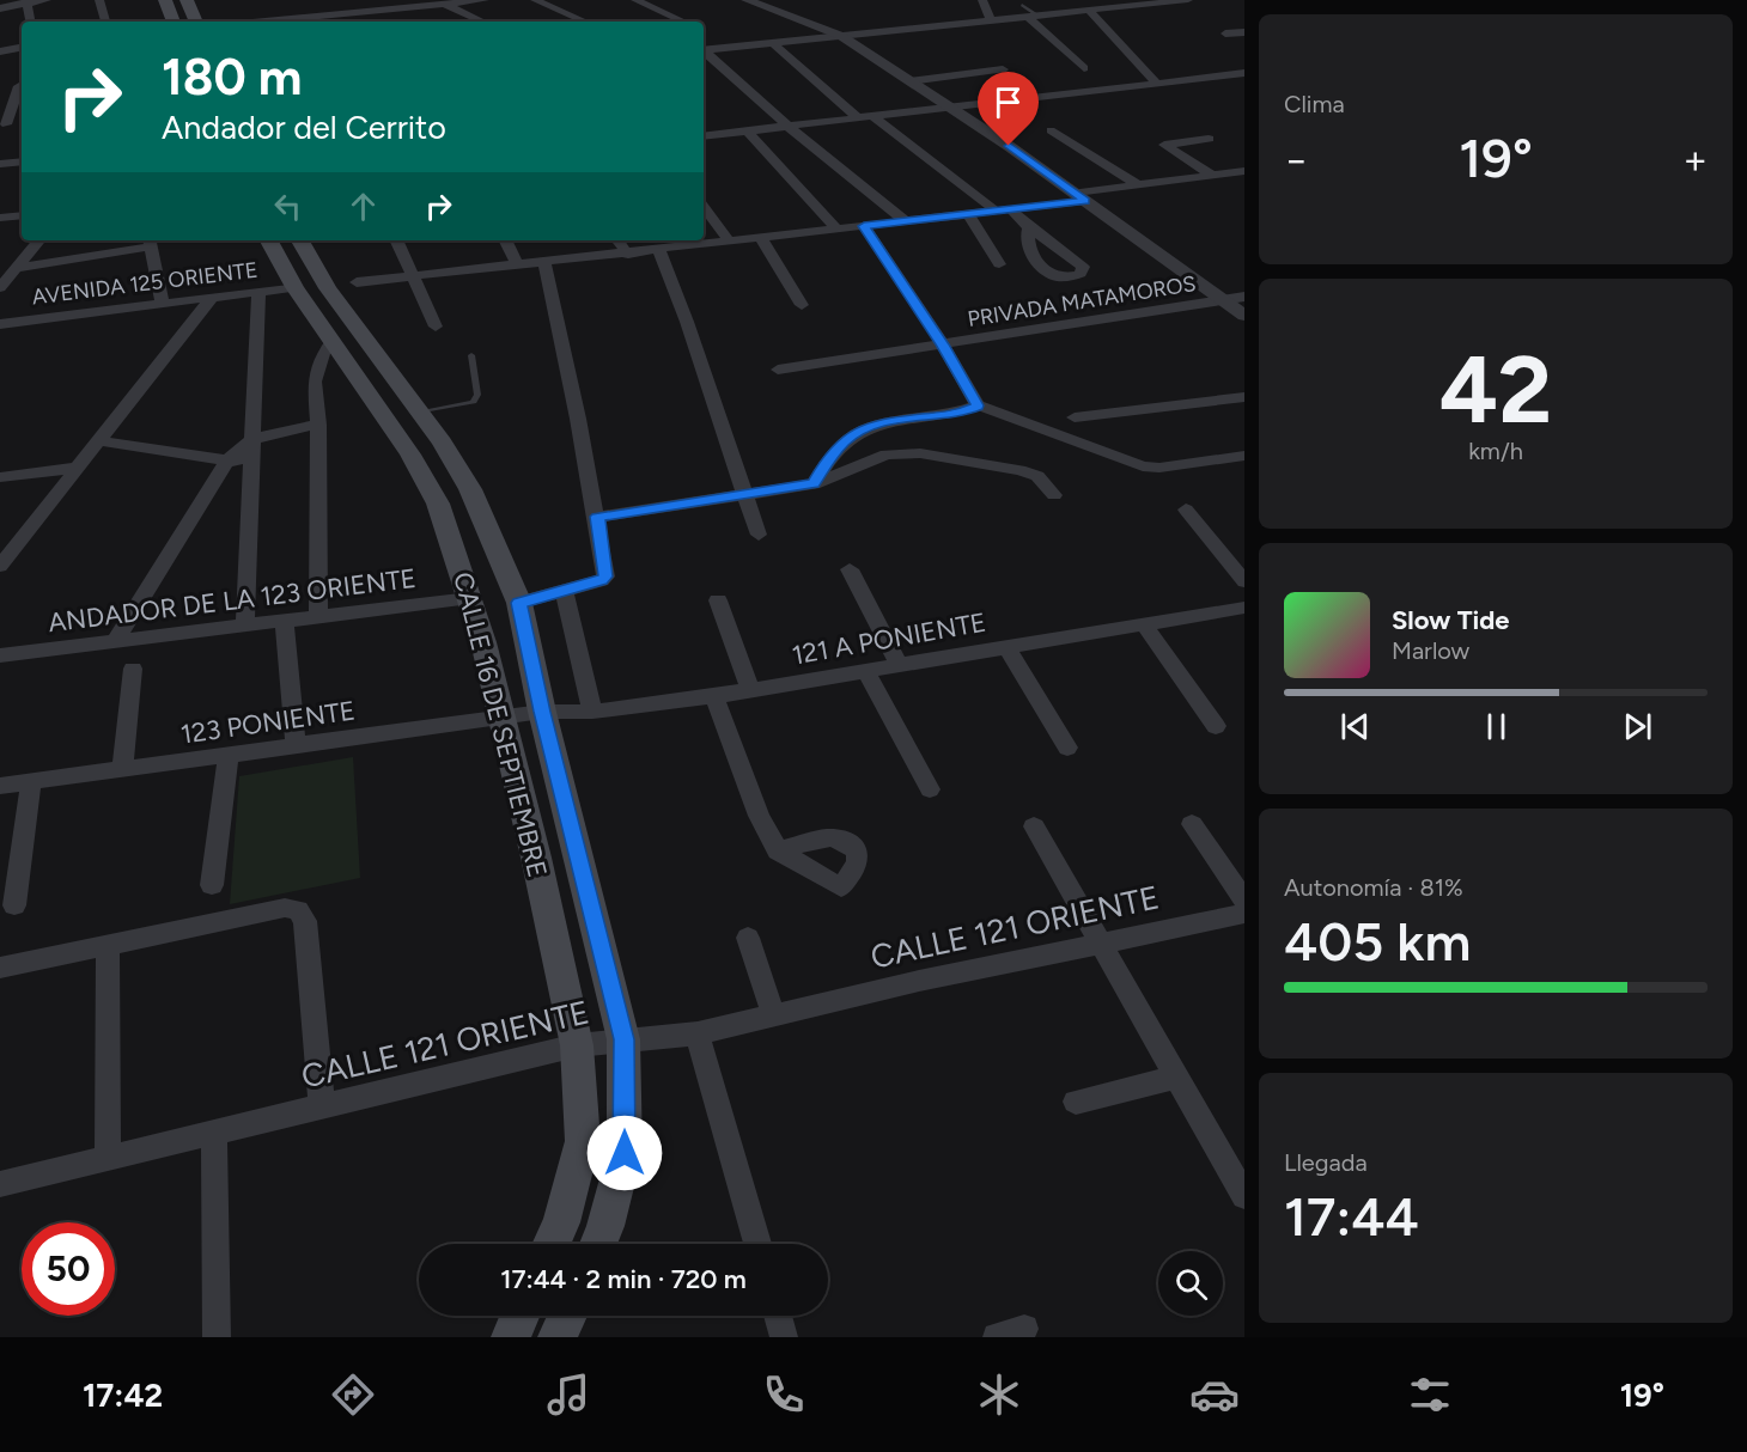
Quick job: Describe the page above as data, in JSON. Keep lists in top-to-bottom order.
{
  "streets": {
    "main road": ["CALLE 16 DE SEPTIEMBRE"],
    "street": [
      "AVENIDA 125 ORIENTE",
      "PRIVADA MATAMOROS",
      "ANDADOR DE LA 123 ORIENTE",
      "121 A PONIENTE",
      "123 PONIENTE",
      "CALLE 121 ORIENTE"
    ]
  },
  "crossings": [
    ["AVENIDA 125 ORIENTE", "CALLE 16 DE SEPTIEMBRE"],
    ["ANDADOR DE LA 123 ORIENTE", "CALLE 16 DE SEPTIEMBRE"],
    ["121 A PONIENTE", "123 PONIENTE"],
    ["121 A PONIENTE", "CALLE 16 DE SEPTIEMBRE"],
    ["123 PONIENTE", "CALLE 16 DE SEPTIEMBRE"],
    ["CALLE 16 DE SEPTIEMBRE", "CALLE 121 ORIENTE"]
  ],
  "page": {
    "tile": [
      "Clima",
      ["42", "km/h"],
      ["Autonomía · 81%", "405 km"],
      ["Llegada", "17:44"]
    ],
    "turn": ["180 m", "Andador del Cerrito"],
    "heat": ["−", "19°", "+"],
    "song": ["Slow Tide", "Marlow"],
    "limit": "50",
    "trip": "17:44 · 2 min · 720 m",
    "tabs": ["17:42", "19°"]
  }
}
